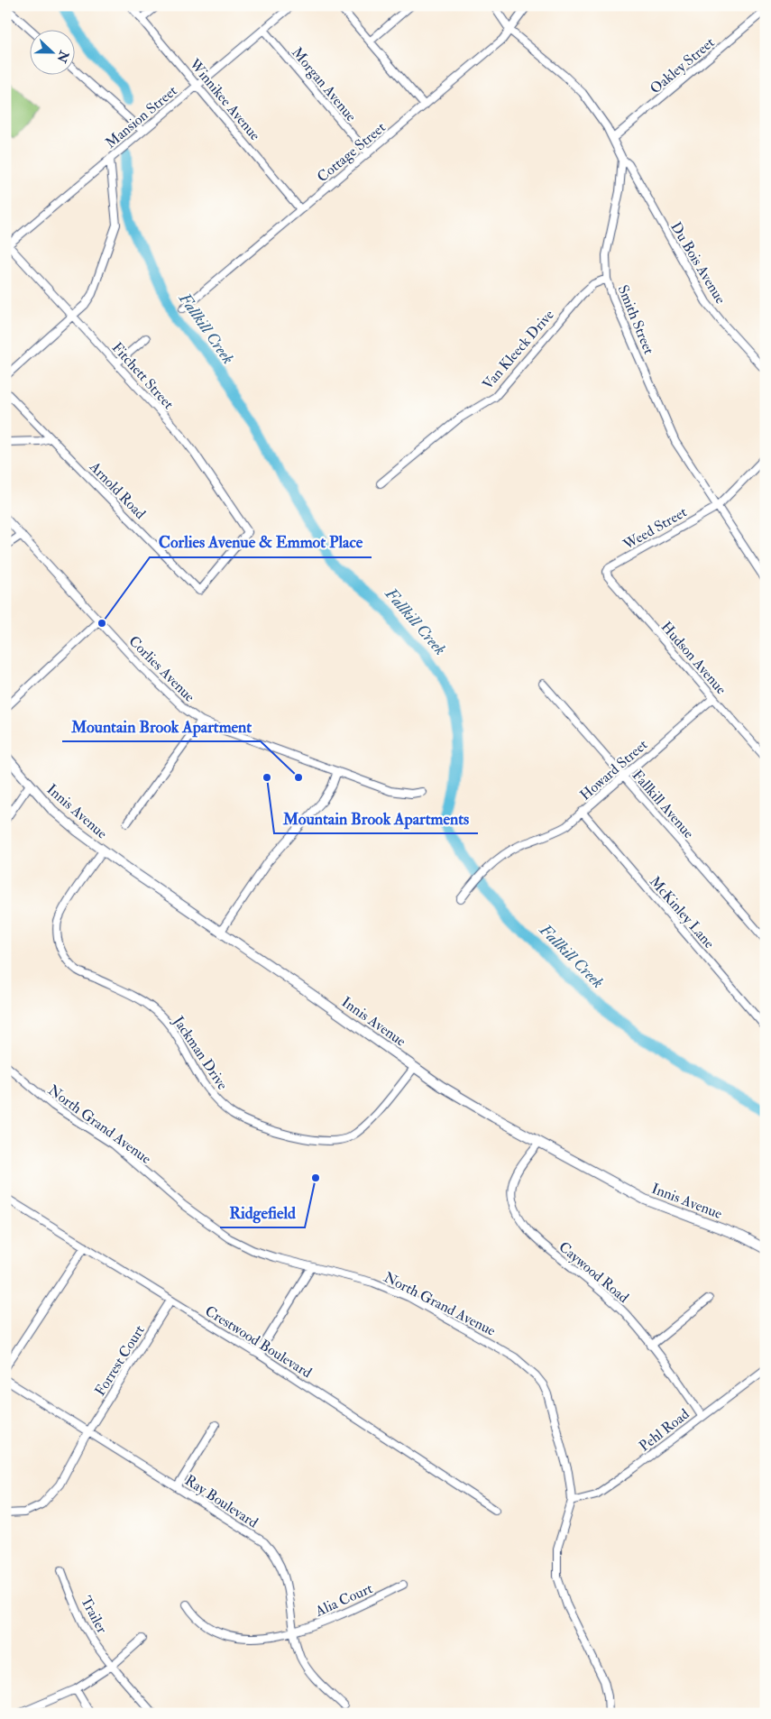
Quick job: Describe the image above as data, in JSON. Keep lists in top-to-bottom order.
{
  "streets": {
    "main road": ["Innis Avenue"],
    "street": [
      "Oakley Street",
      "Morgan Avenue",
      "Winnikee Avenue",
      "Mansion Street",
      "Cottage Street",
      "Du Bois Avenue",
      "Smith Street",
      "Van Kleeck Drive",
      "Fitchett Street",
      "Arnold Road",
      "Weed Street",
      "Hudson Avenue",
      "Corlies Avenue",
      "Howard Street",
      "Fallkill Avenue",
      "McKinley Lane",
      "Jackman Drive",
      "North Grand Avenue",
      "Caywood Road",
      "Crestwood Boulevard",
      "Forrest Court",
      "Pehl Road",
      "Ray Boulevard",
      "Alia Court",
      "Trailer"
    ]
  },
  "crossings": [
    ["Oakley Street", "Smith Street"],
    ["Morgan Avenue", "Mansion Street"],
    ["Morgan Avenue", "Cottage Street"],
    ["Winnikee Avenue", "Mansion Street"],
    ["Winnikee Avenue", "Cottage Street"],
    ["Mansion Street", "Fitchett Street"],
    ["Cottage Street", "Smith Street"],
    ["Du Bois Avenue", "Smith Street"],
    ["Smith Street", "Van Kleeck Drive"],
    ["Smith Street", "Weed Street"],
    ["Fitchett Street", "Arnold Road"],
    ["Weed Street", "Hudson Avenue"],
    ["Hudson Avenue", "Howard Street"],
    ["Howard Street", "Fallkill Avenue"],
    ["Howard Street", "McKinley Lane"],
    ["Innis Avenue", "Jackman Drive"],
    ["Innis Avenue", "Caywood Road"],
    ["North Grand Avenue", "Pehl Road"],
    ["Caywood Road", "Pehl Road"],
    ["Crestwood Boulevard", "Forrest Court"],
    ["Forrest Court", "Ray Boulevard"],
    ["Ray Boulevard", "Alia Court"]
  ],
  "water": ["Fallkill Creek"],
  "places": [
    "Corlies Avenue & Emmot Place",
    "Mountain Brook Apartments",
    "Mountain Brook Apartment",
    "Ridgefield"
  ],
  "north": "right"
}
